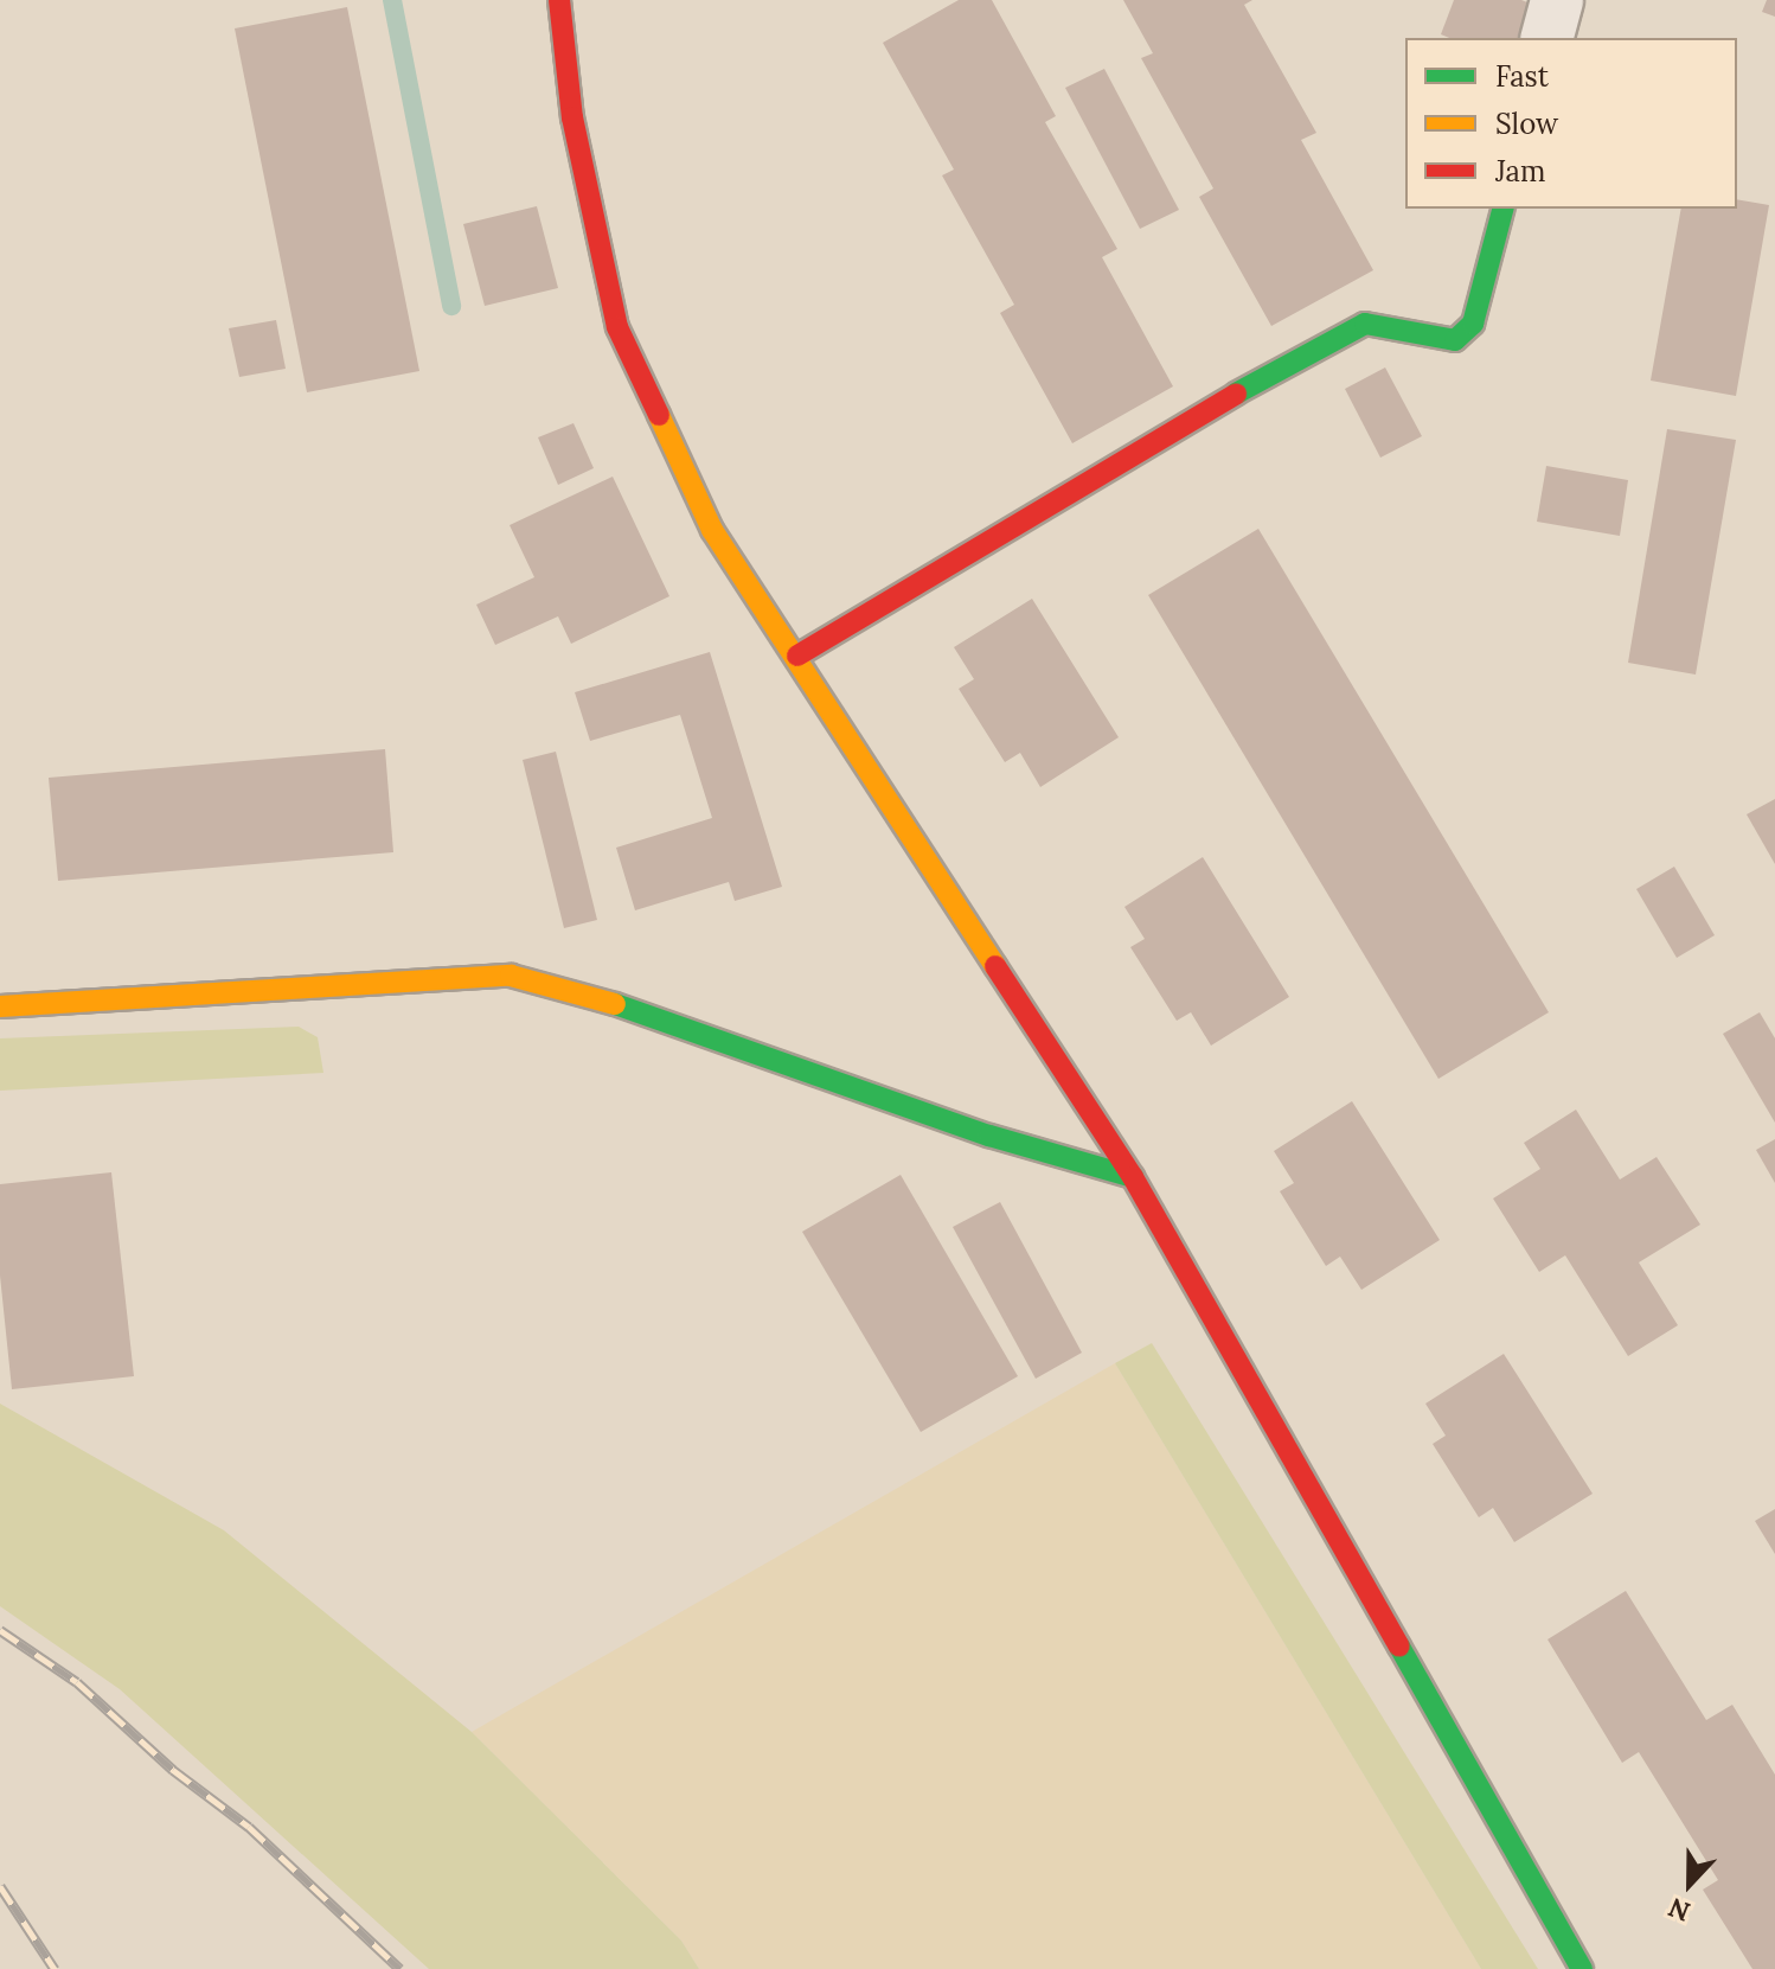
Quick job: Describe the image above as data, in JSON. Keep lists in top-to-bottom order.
{
  "legend": ["Fast", "Slow", "Jam"],
  "north": "bottom"
}
